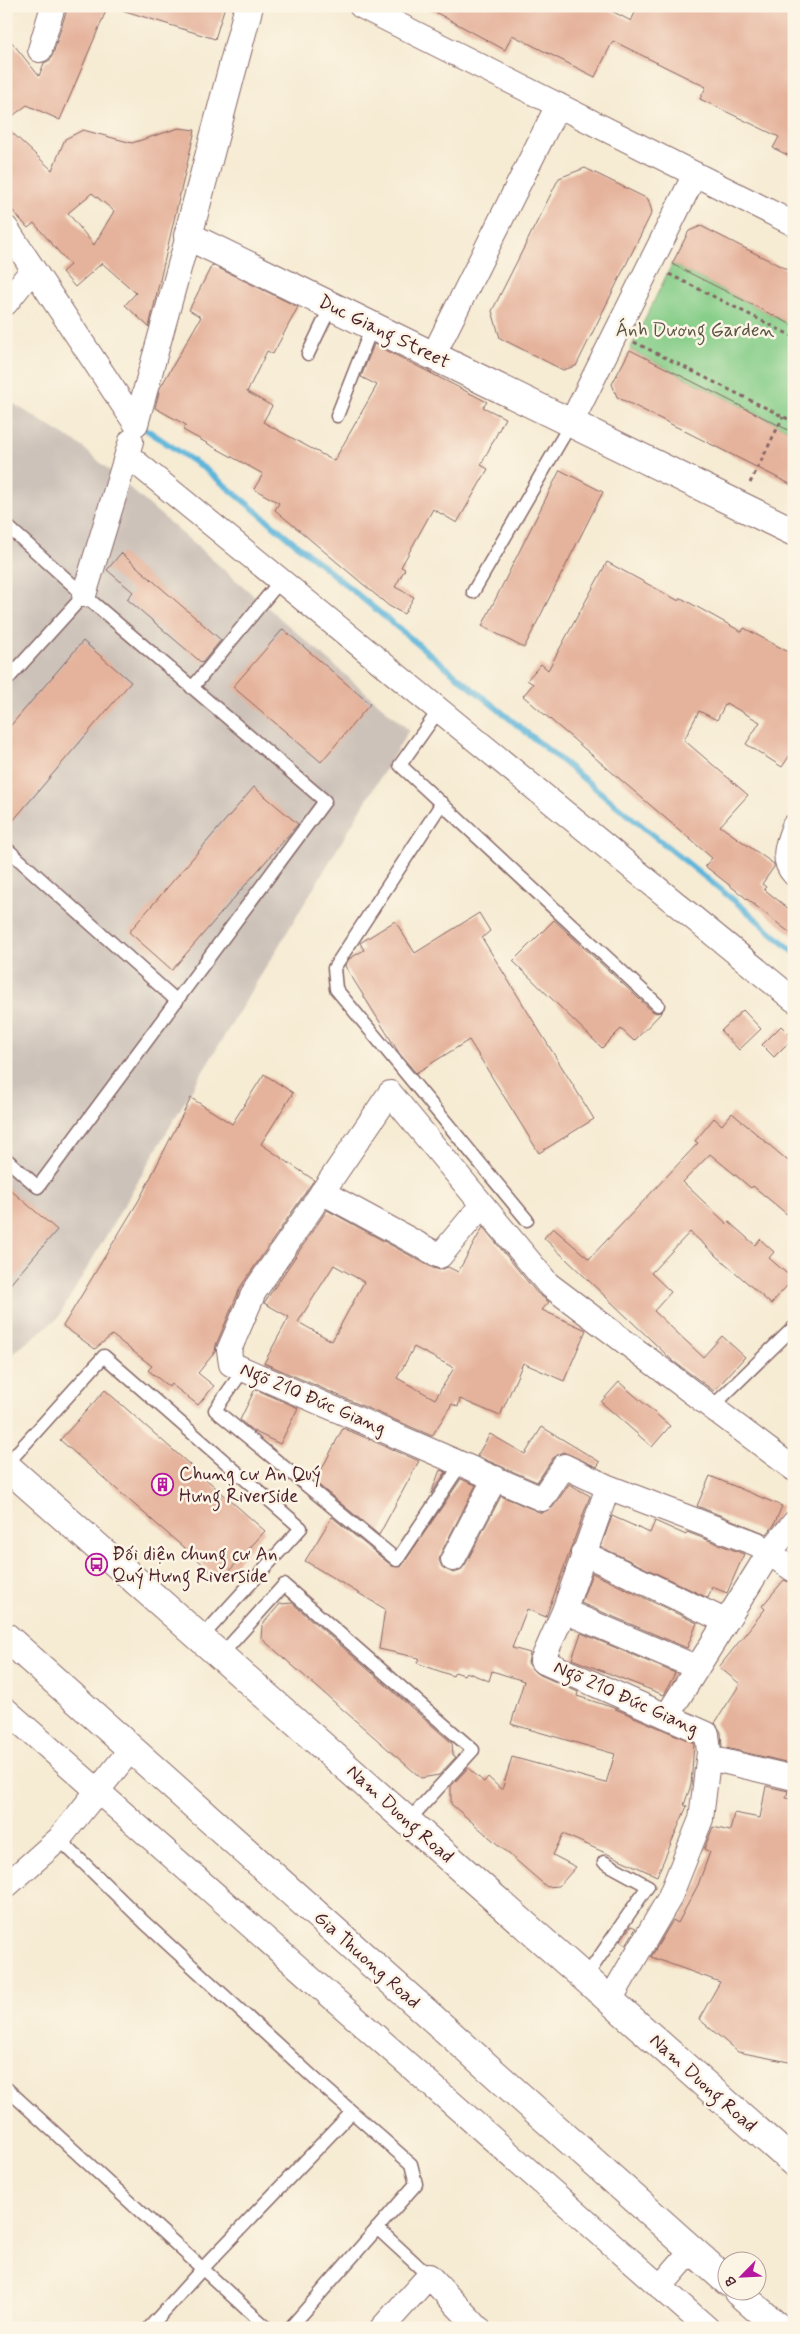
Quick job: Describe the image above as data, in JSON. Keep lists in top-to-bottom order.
{
  "streets": {
    "street": [
      "Duc Giang Street",
      "Ngõ 210 Đức Giang",
      "Nam Duong Road",
      "Gia Thuong Road"
    ]
  },
  "parks": ["Ánh Dương Garden"],
  "places": {
    "building": ["Chung cư An Quý Hưng Riverside"],
    "bus stop": ["Đối diện chung cư An Quý Hưng Riverside"]
  },
  "north": "bottom left"
}
